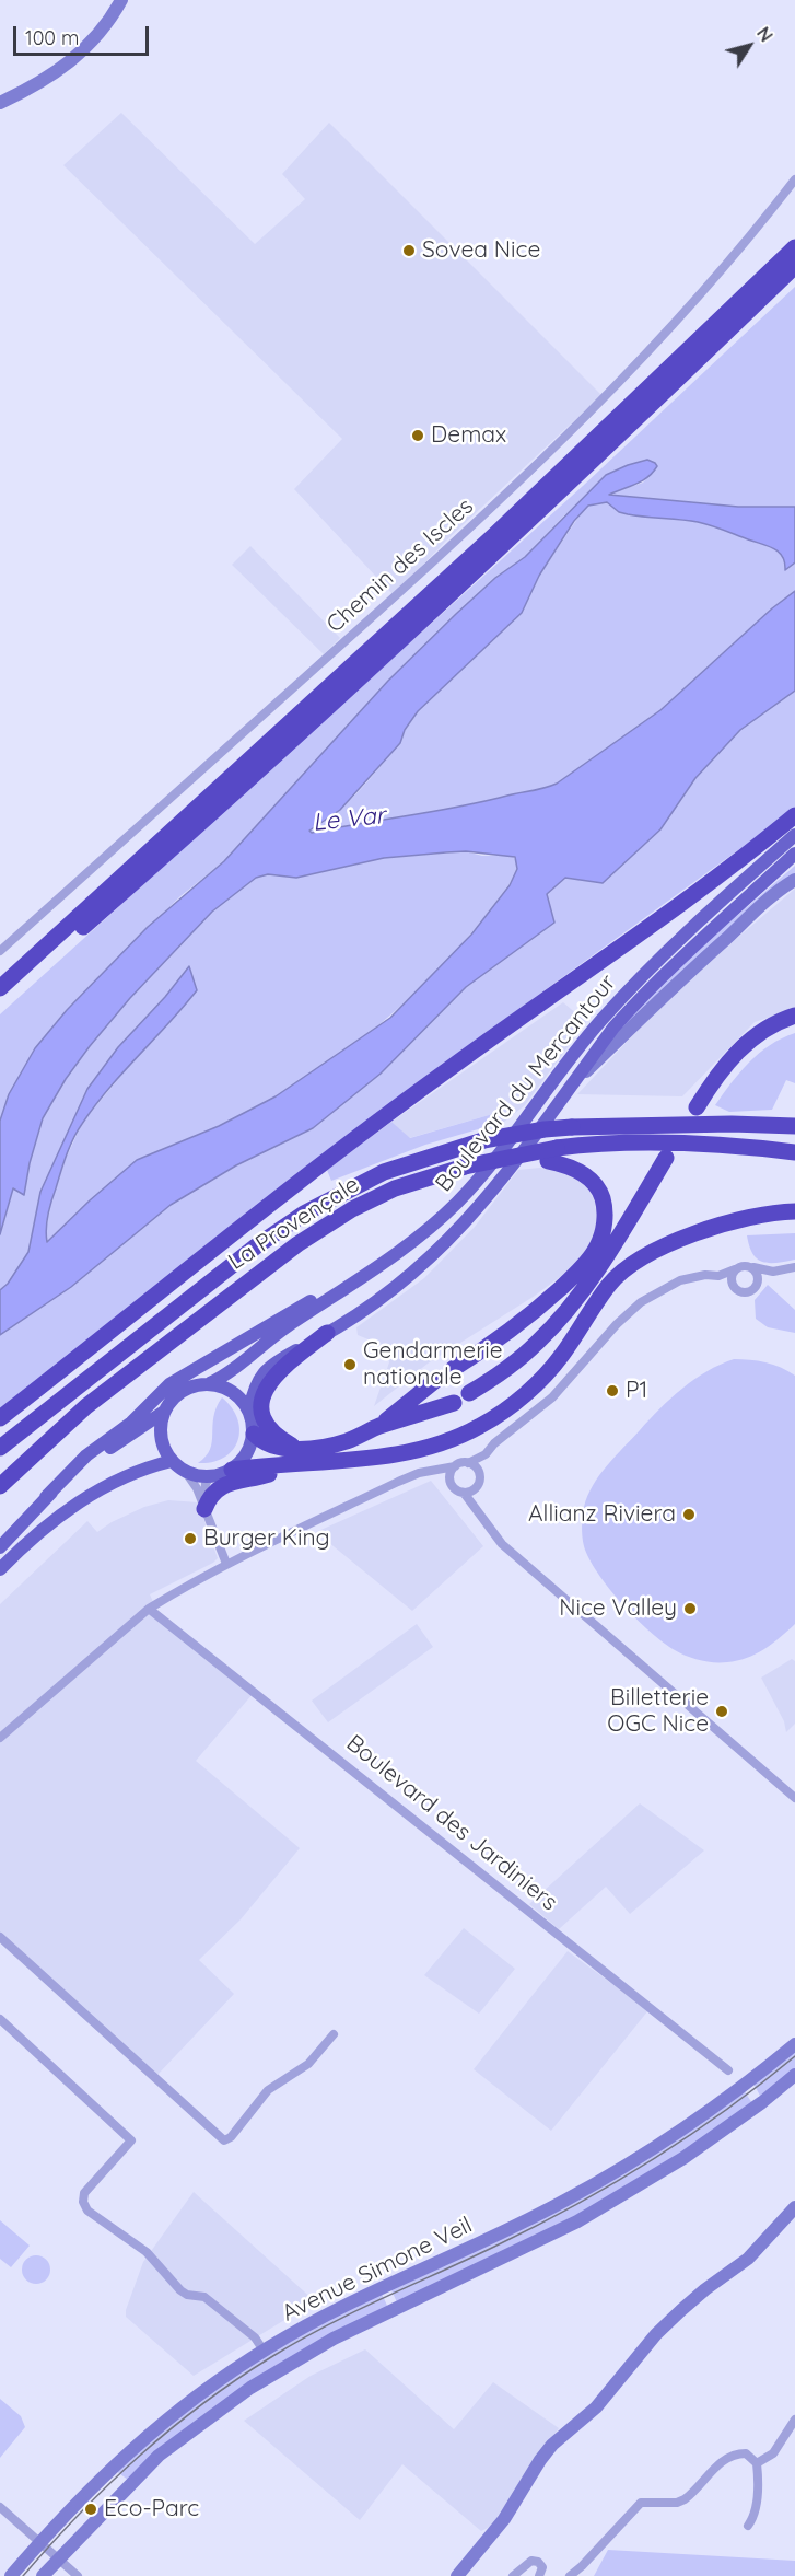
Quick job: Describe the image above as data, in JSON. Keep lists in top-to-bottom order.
{
  "streets": {
    "highway": ["La Provençale"],
    "main road": ["Boulevard du Mercantour", "Avenue Simone Veil"],
    "street": ["Chemin des Iscles", "Boulevard des Jardiniers"]
  },
  "water": ["Le Var"],
  "places": [
    "Sovea Nice",
    "Demax",
    "Gendarmerie nationale",
    "P1",
    "Allianz Riviera",
    "Burger King",
    "Nice Valley",
    "Billetterie OGC Nice",
    "Eco-Parc"
  ],
  "scale_bar": "100 m",
  "north": "top right"
}
